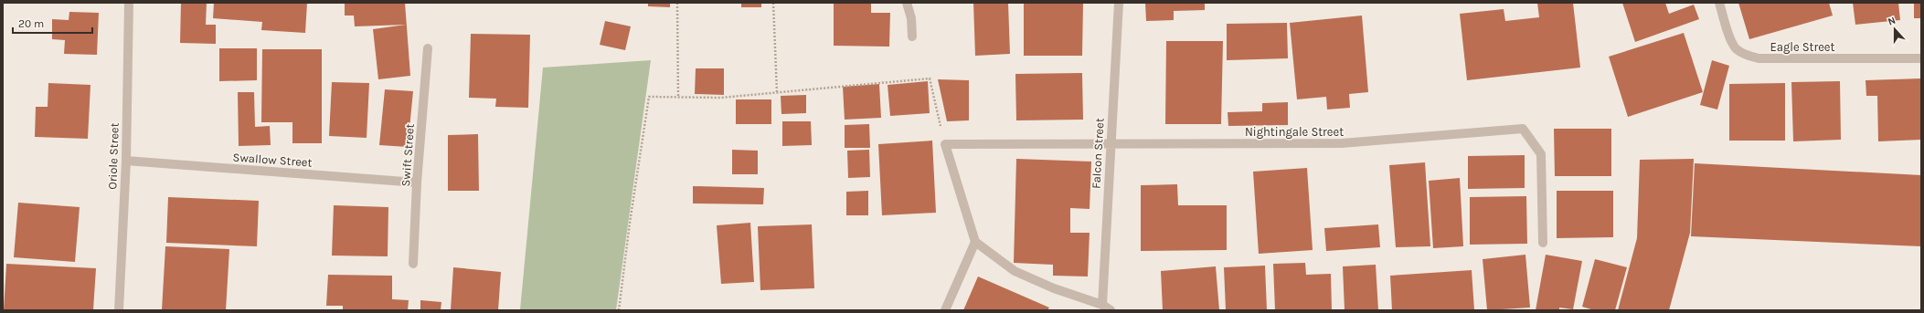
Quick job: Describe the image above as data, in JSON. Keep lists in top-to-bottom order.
{
  "streets": {
    "street": [
      "Eagle Street",
      "Nightingale Street",
      "Falcon Street",
      "Swift Street",
      "Oriole Street",
      "Swallow Street"
    ]
  },
  "crossings": [
    ["Nightingale Street", "Falcon Street"],
    ["Swift Street", "Swallow Street"],
    ["Oriole Street", "Swallow Street"]
  ],
  "scale_bar": "20 m",
  "north": "top"
}
